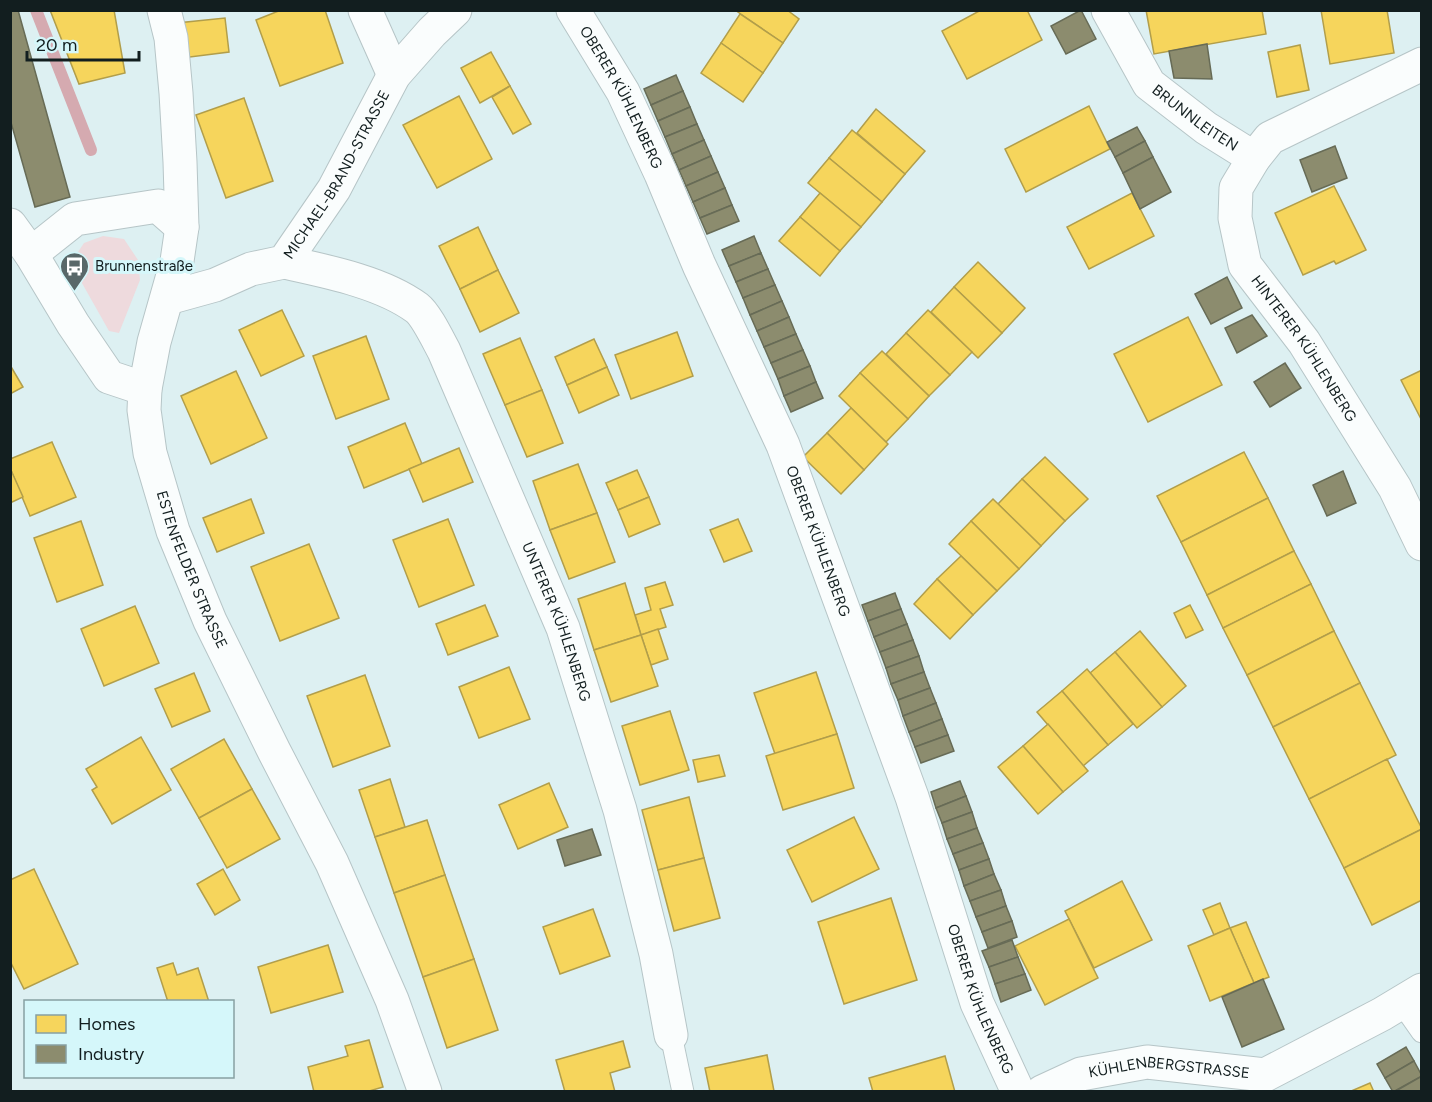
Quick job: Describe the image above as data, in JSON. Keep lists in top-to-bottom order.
{
  "streets": {
    "street": [
      "OBERER KÜHLENBERG",
      "BRUNNLEITEN",
      "MICHAEL-BRAND-STRASSE",
      "HINTERER KÜHLENBERG",
      "ESTENFELDER STRASSE",
      "UNTERER KÜHLENBERG",
      "KÜHLENBERGSTRASSE"
    ]
  },
  "crossings": [
    ["BRUNNLEITEN", "HINTERER KÜHLENBERG"],
    ["MICHAEL-BRAND-STRASSE", "ESTENFELDER STRASSE"],
    ["MICHAEL-BRAND-STRASSE", "UNTERER KÜHLENBERG"]
  ],
  "places": {
    "bus stop": ["Brunnenstraße"]
  },
  "legend": ["Homes", "Industry"],
  "scale_bar": "20 m"
}
